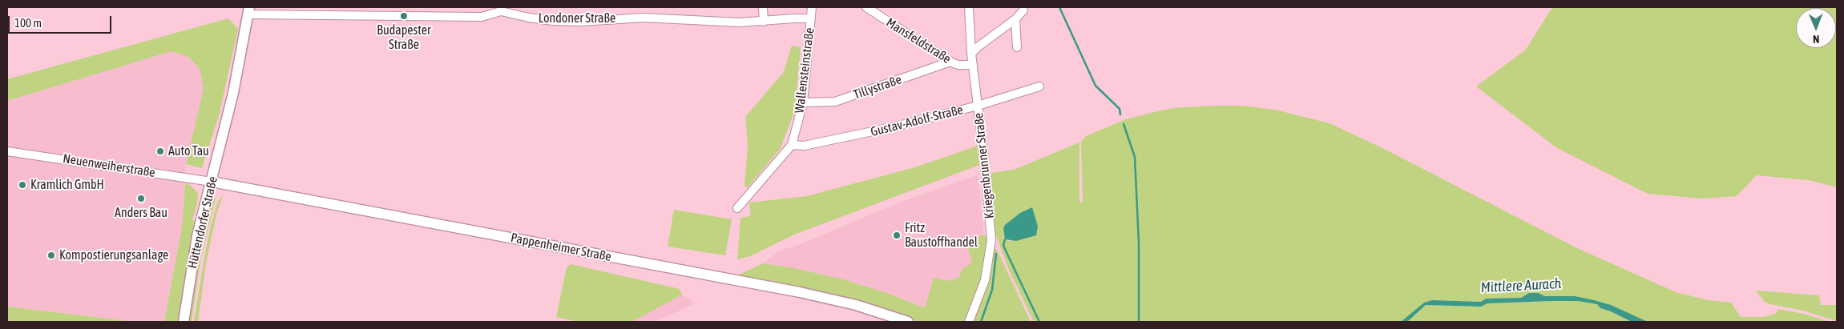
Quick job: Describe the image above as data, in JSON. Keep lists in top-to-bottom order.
{
  "streets": {
    "street": [
      "Londoner Straße",
      "Mansfeldstraße",
      "Wallensteinstraße",
      "Tillystraße",
      "Gustav-Adolf-Straße",
      "Neuenweiherstraße",
      "Kriegenbrunner Straße",
      "Hüttendorfer Straße",
      "Pappenheimer Straße"
    ]
  },
  "crossings": [
    ["Londoner Straße", "Wallensteinstraße"],
    ["Londoner Straße", "Hüttendorfer Straße"],
    ["Mansfeldstraße", "Tillystraße"],
    ["Mansfeldstraße", "Kriegenbrunner Straße"],
    ["Wallensteinstraße", "Tillystraße"],
    ["Wallensteinstraße", "Gustav-Adolf-Straße"],
    ["Gustav-Adolf-Straße", "Kriegenbrunner Straße"],
    ["Neuenweiherstraße", "Hüttendorfer Straße"],
    ["Neuenweiherstraße", "Pappenheimer Straße"],
    ["Hüttendorfer Straße", "Pappenheimer Straße"]
  ],
  "water": ["Mittlere Aurach"],
  "places": [
    "Budapester Straße",
    "Auto Tau",
    "Kramlich GmbH",
    "Anders Bau",
    "Fritz Baustoffhandel",
    "Kompostierungsanlage"
  ],
  "scale_bar": "100 m",
  "north": "bottom"
}
